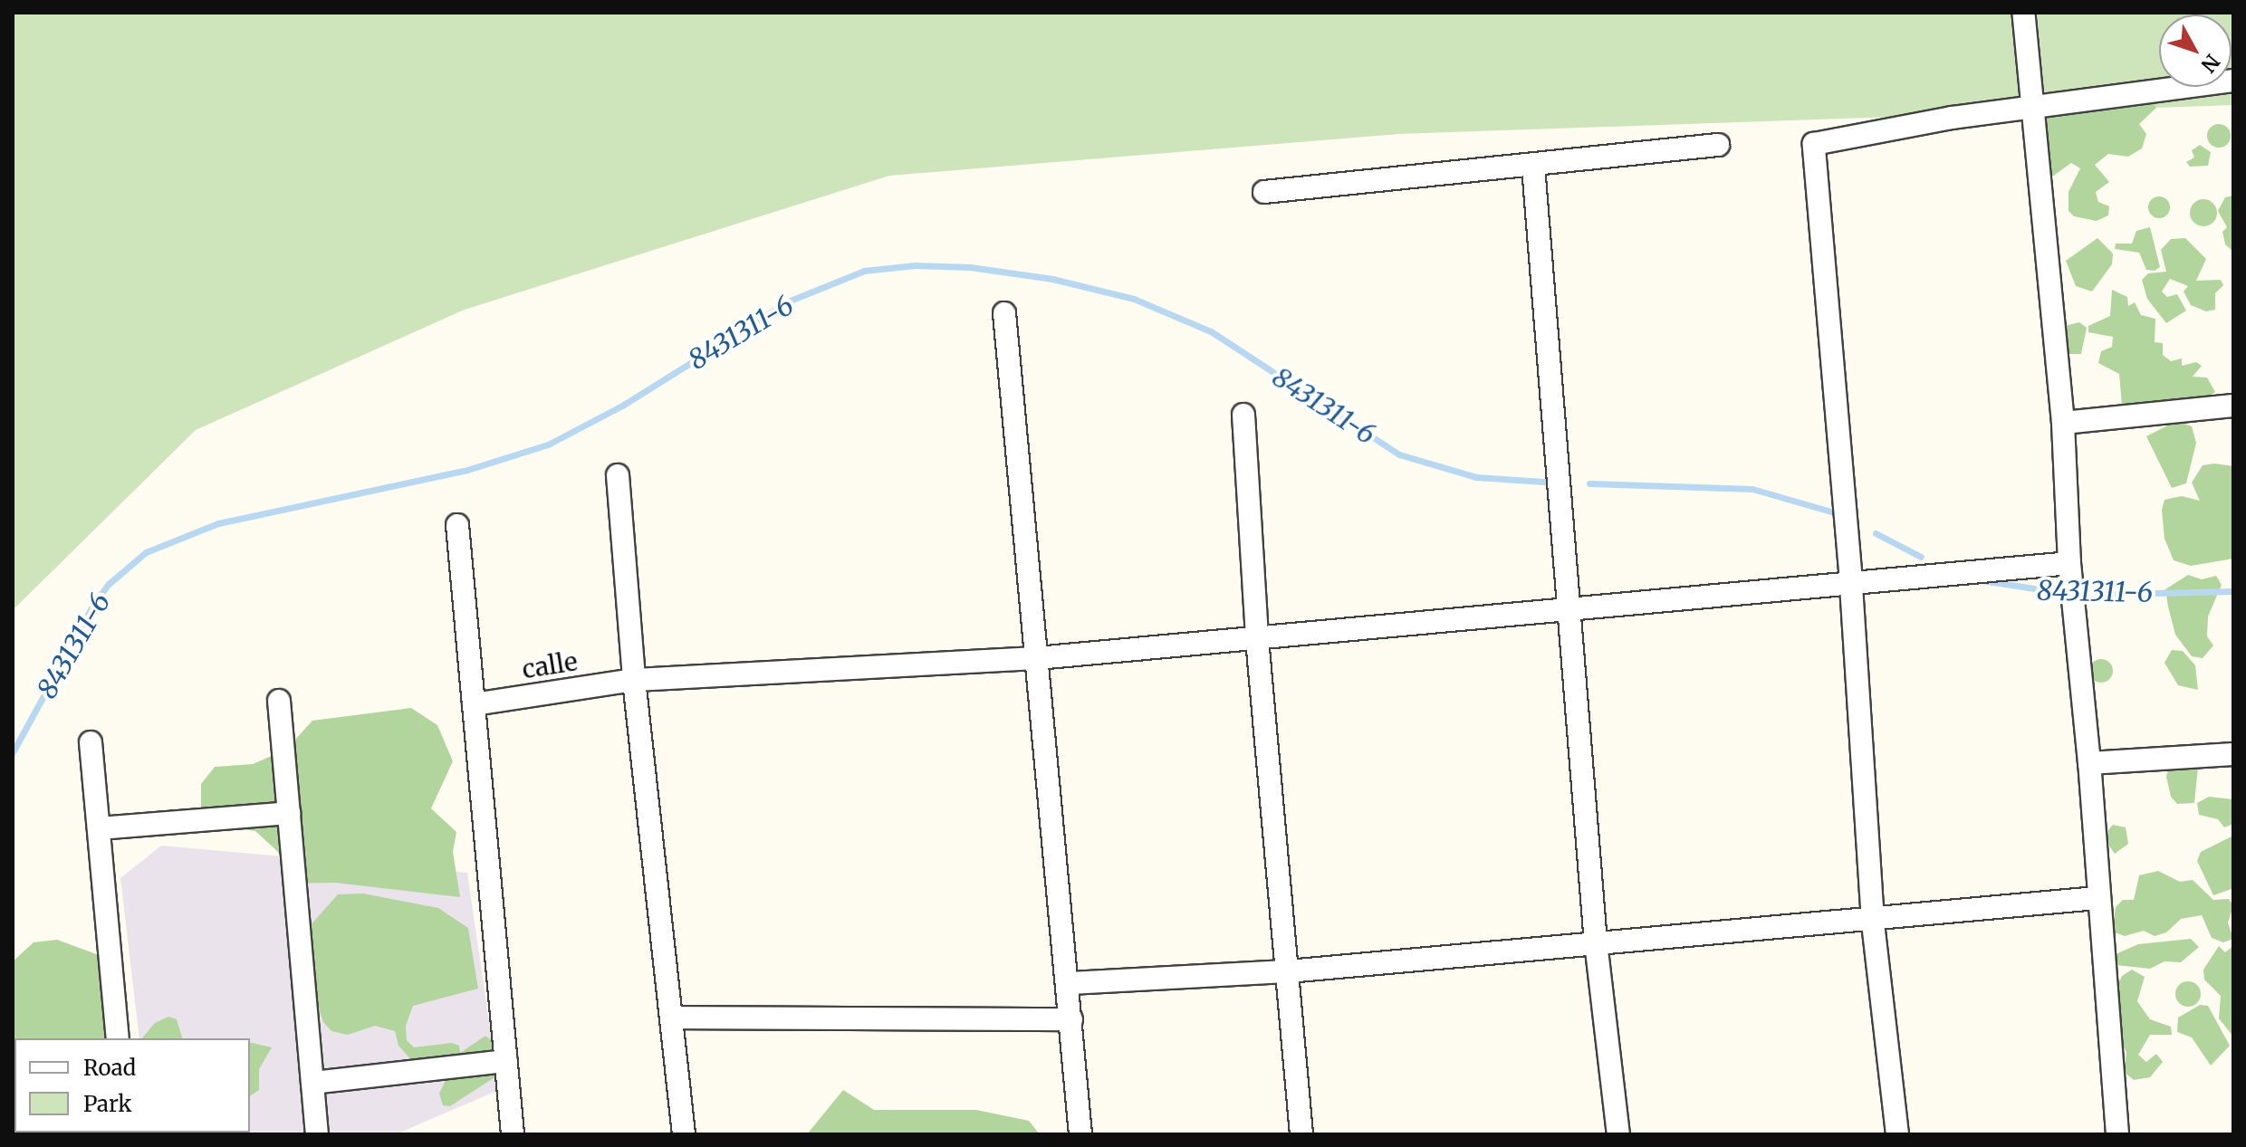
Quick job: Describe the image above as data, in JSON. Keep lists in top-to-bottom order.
{
  "streets": {
    "street": ["calle"]
  },
  "water": ["8431311-6"],
  "legend": ["Road", "Park"],
  "north": "bottom right"
}
